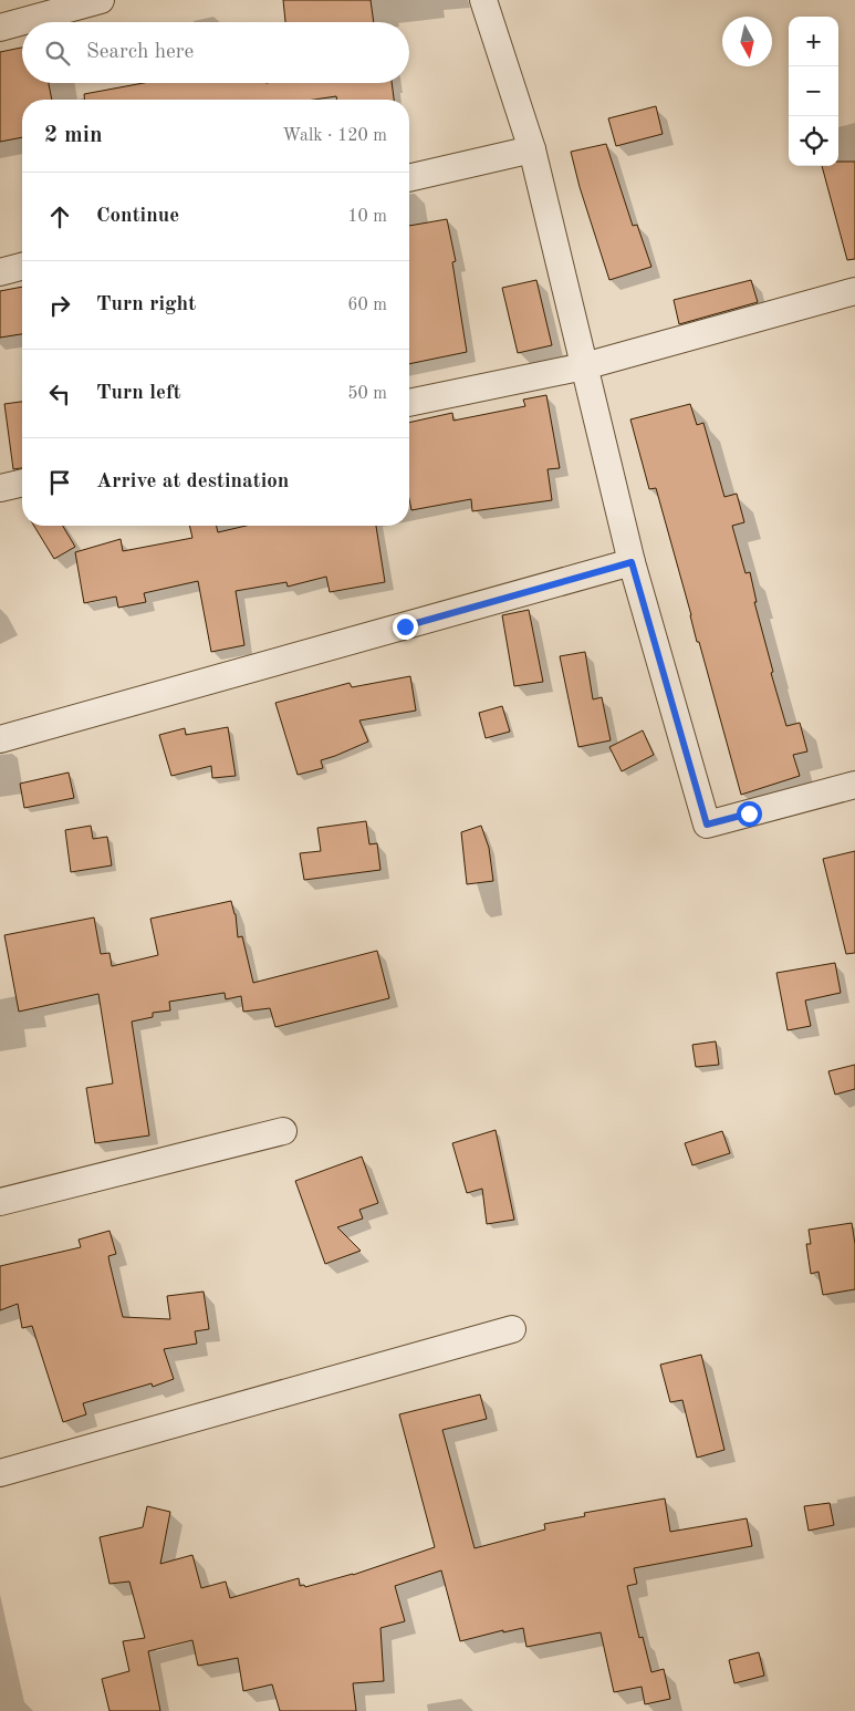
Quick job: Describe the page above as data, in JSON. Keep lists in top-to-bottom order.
{
  "north": "bottom",
  "page": {
    "map_buttons": ["+", "−"],
    "search": "Search here",
    "heading": ["2 min", "Walk · 120 m"],
    "list": [
      ["Continue", "10 m"],
      ["Turn right", "60 m"],
      ["Turn left", "50 m"],
      "Arrive at destination"
    ]
  }
}
